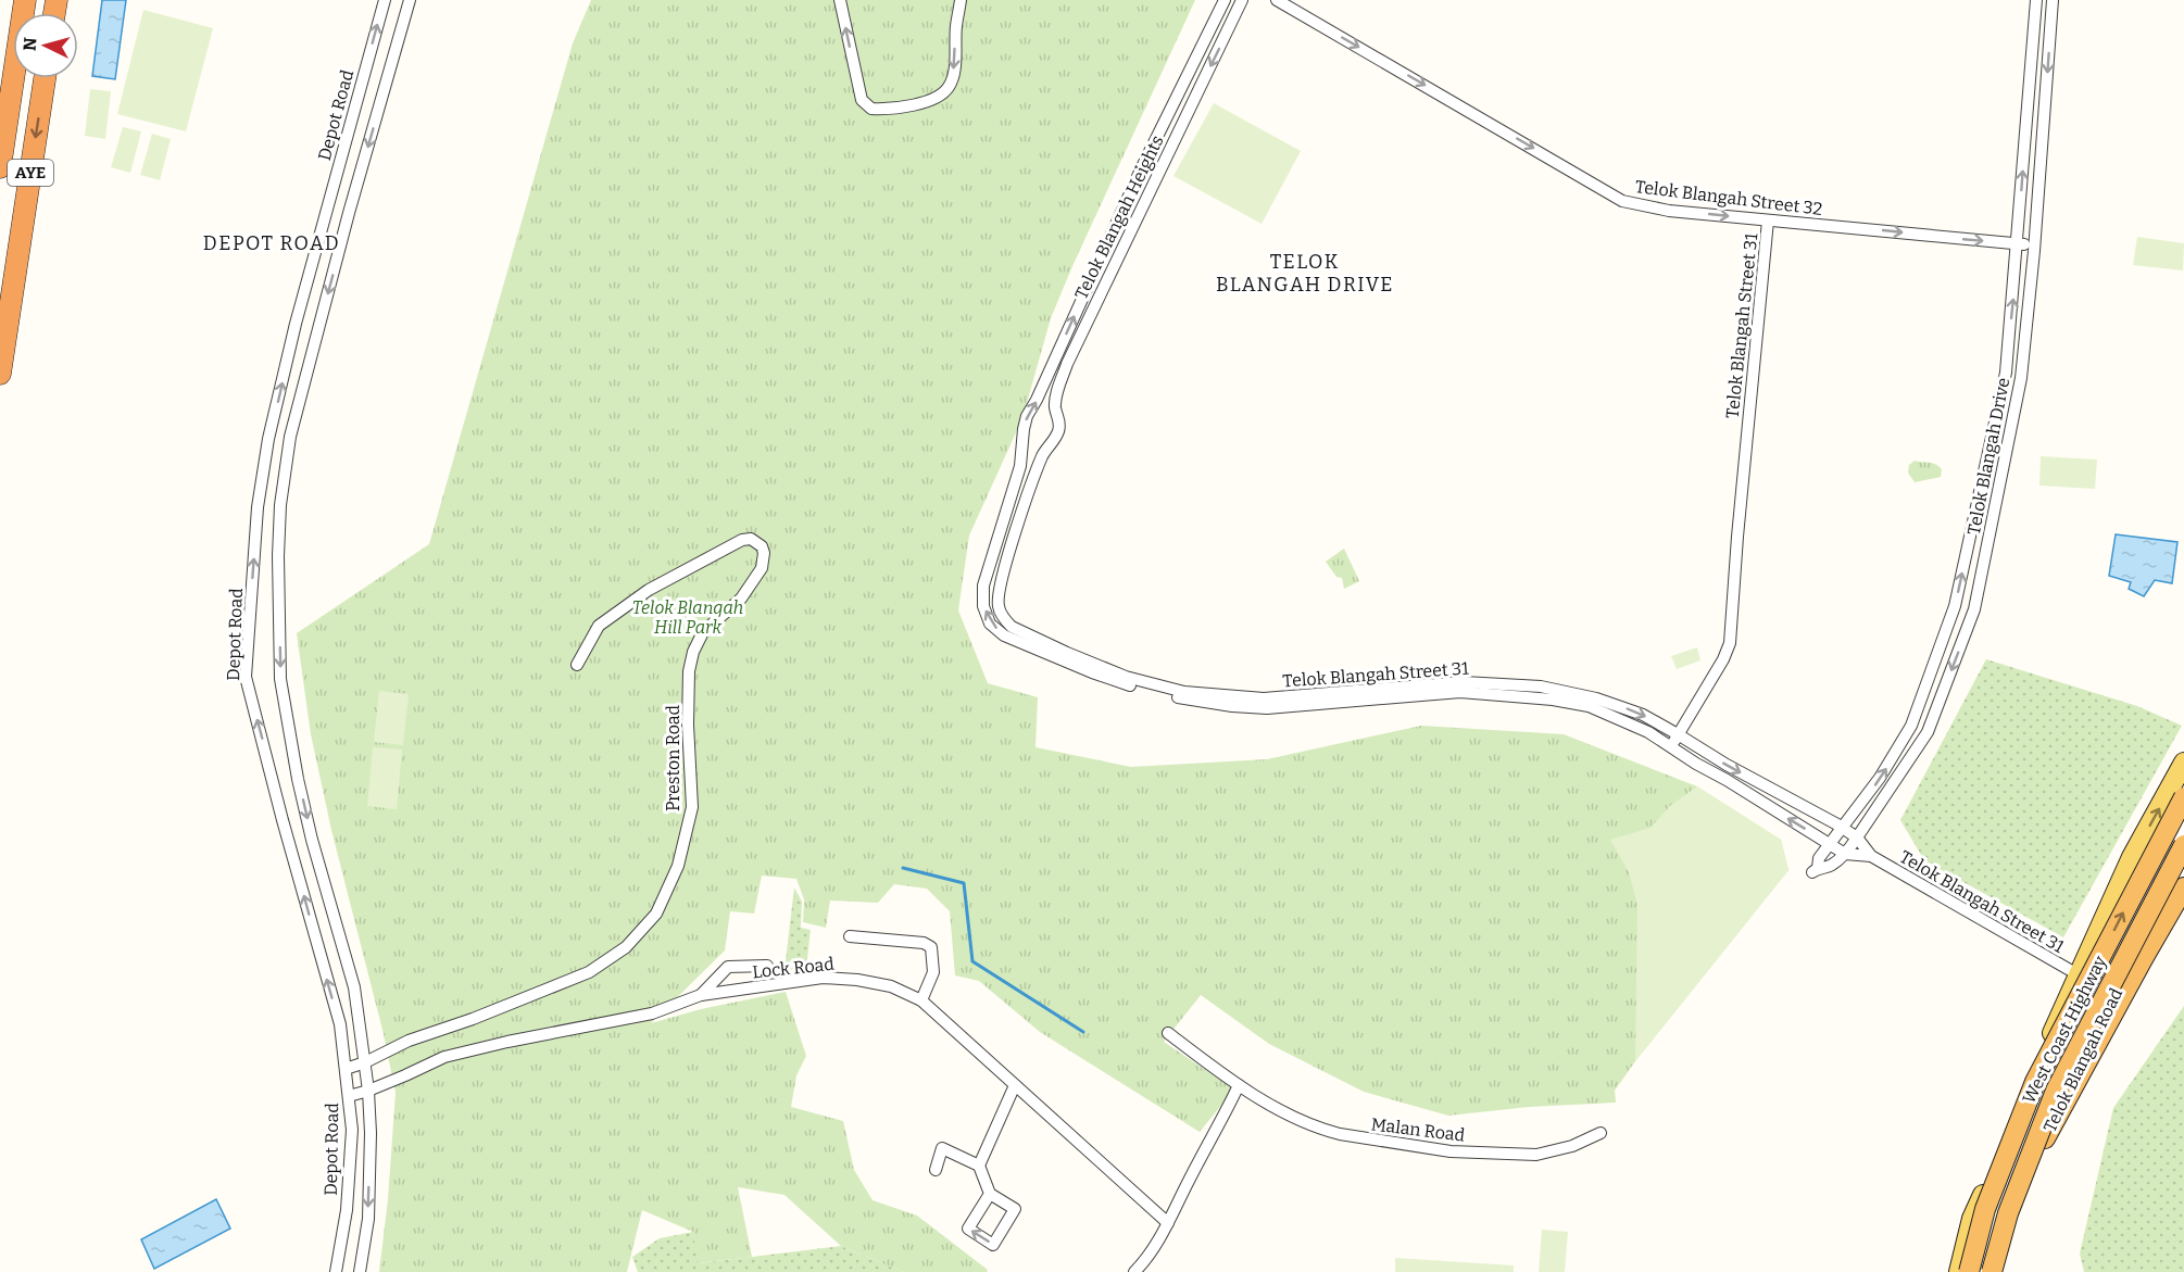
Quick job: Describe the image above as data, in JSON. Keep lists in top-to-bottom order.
{
  "streets": {
    "highway": ["AYE", "West Coast Highway"],
    "main road": ["Telok Blangah Road"],
    "street": [
      "Depot Road",
      "Telok Blangah Street 32",
      "Telok Blangah Heights",
      "Telok Blangah Street 31",
      "Telok Blangah Drive",
      "Preston Road",
      "Lock Road",
      "Malan Road"
    ]
  },
  "crossings": [
    ["Depot Road", "Preston Road"],
    ["Depot Road", "Lock Road"],
    ["Telok Blangah Street 32", "Telok Blangah Street 31"],
    ["Telok Blangah Street 32", "Telok Blangah Drive"],
    ["Telok Blangah Heights", "Telok Blangah Street 31"],
    ["Telok Blangah Street 31", "Telok Blangah Drive"],
    ["Telok Blangah Street 31", "Telok Blangah Road"],
    ["West Coast Highway", "Telok Blangah Road"]
  ],
  "one_way": ["Telok Blangah Street 32"],
  "districts": ["DEPOT ROAD", "TELOK BLANGAH DRIVE"],
  "parks": ["Telok Blangah Hill Park"],
  "north": "left"
}
